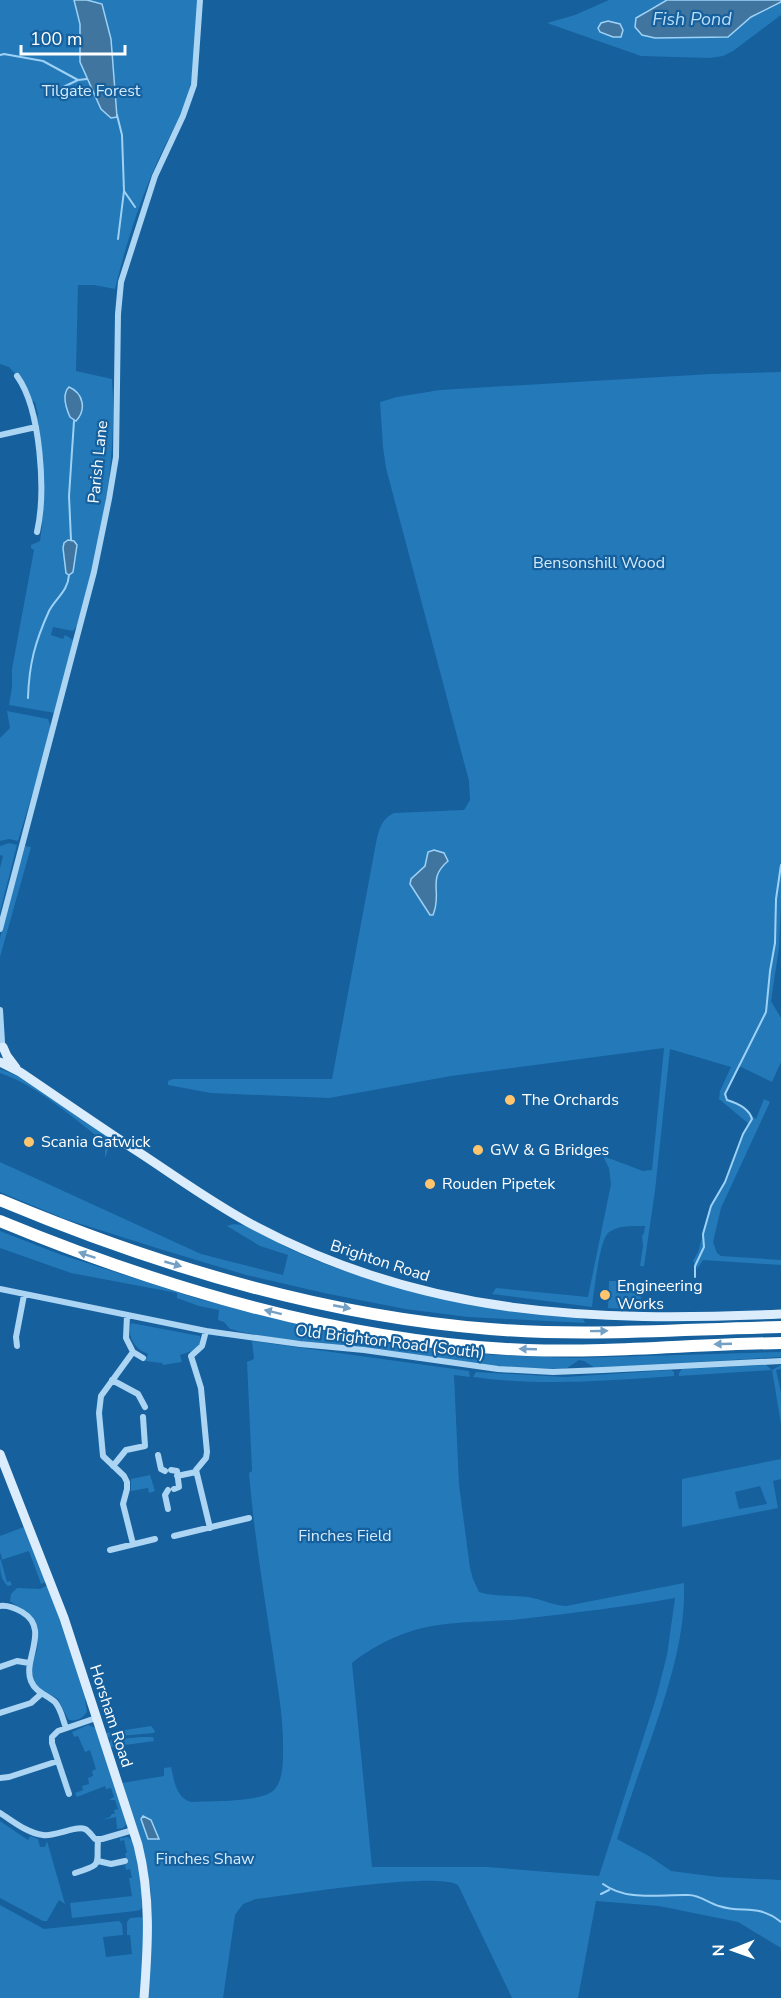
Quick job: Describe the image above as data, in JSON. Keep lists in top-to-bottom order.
{
  "streets": {
    "street": [
      "Parish Lane",
      "Brighton Road",
      "Old Brighton Road (South)",
      "Horsham Road"
    ]
  },
  "water": ["Fish Pond"],
  "parks": [
    "Tilgate Forest",
    "Bensonshill Wood",
    "Finches Field",
    "Finches Shaw"
  ],
  "places": [
    "The Orchards",
    "Scania Gatwick",
    "GW & G Bridges",
    "Rouden Pipetek",
    "Engineering Works"
  ],
  "scale_bar": "100 m",
  "north": "left"
}
